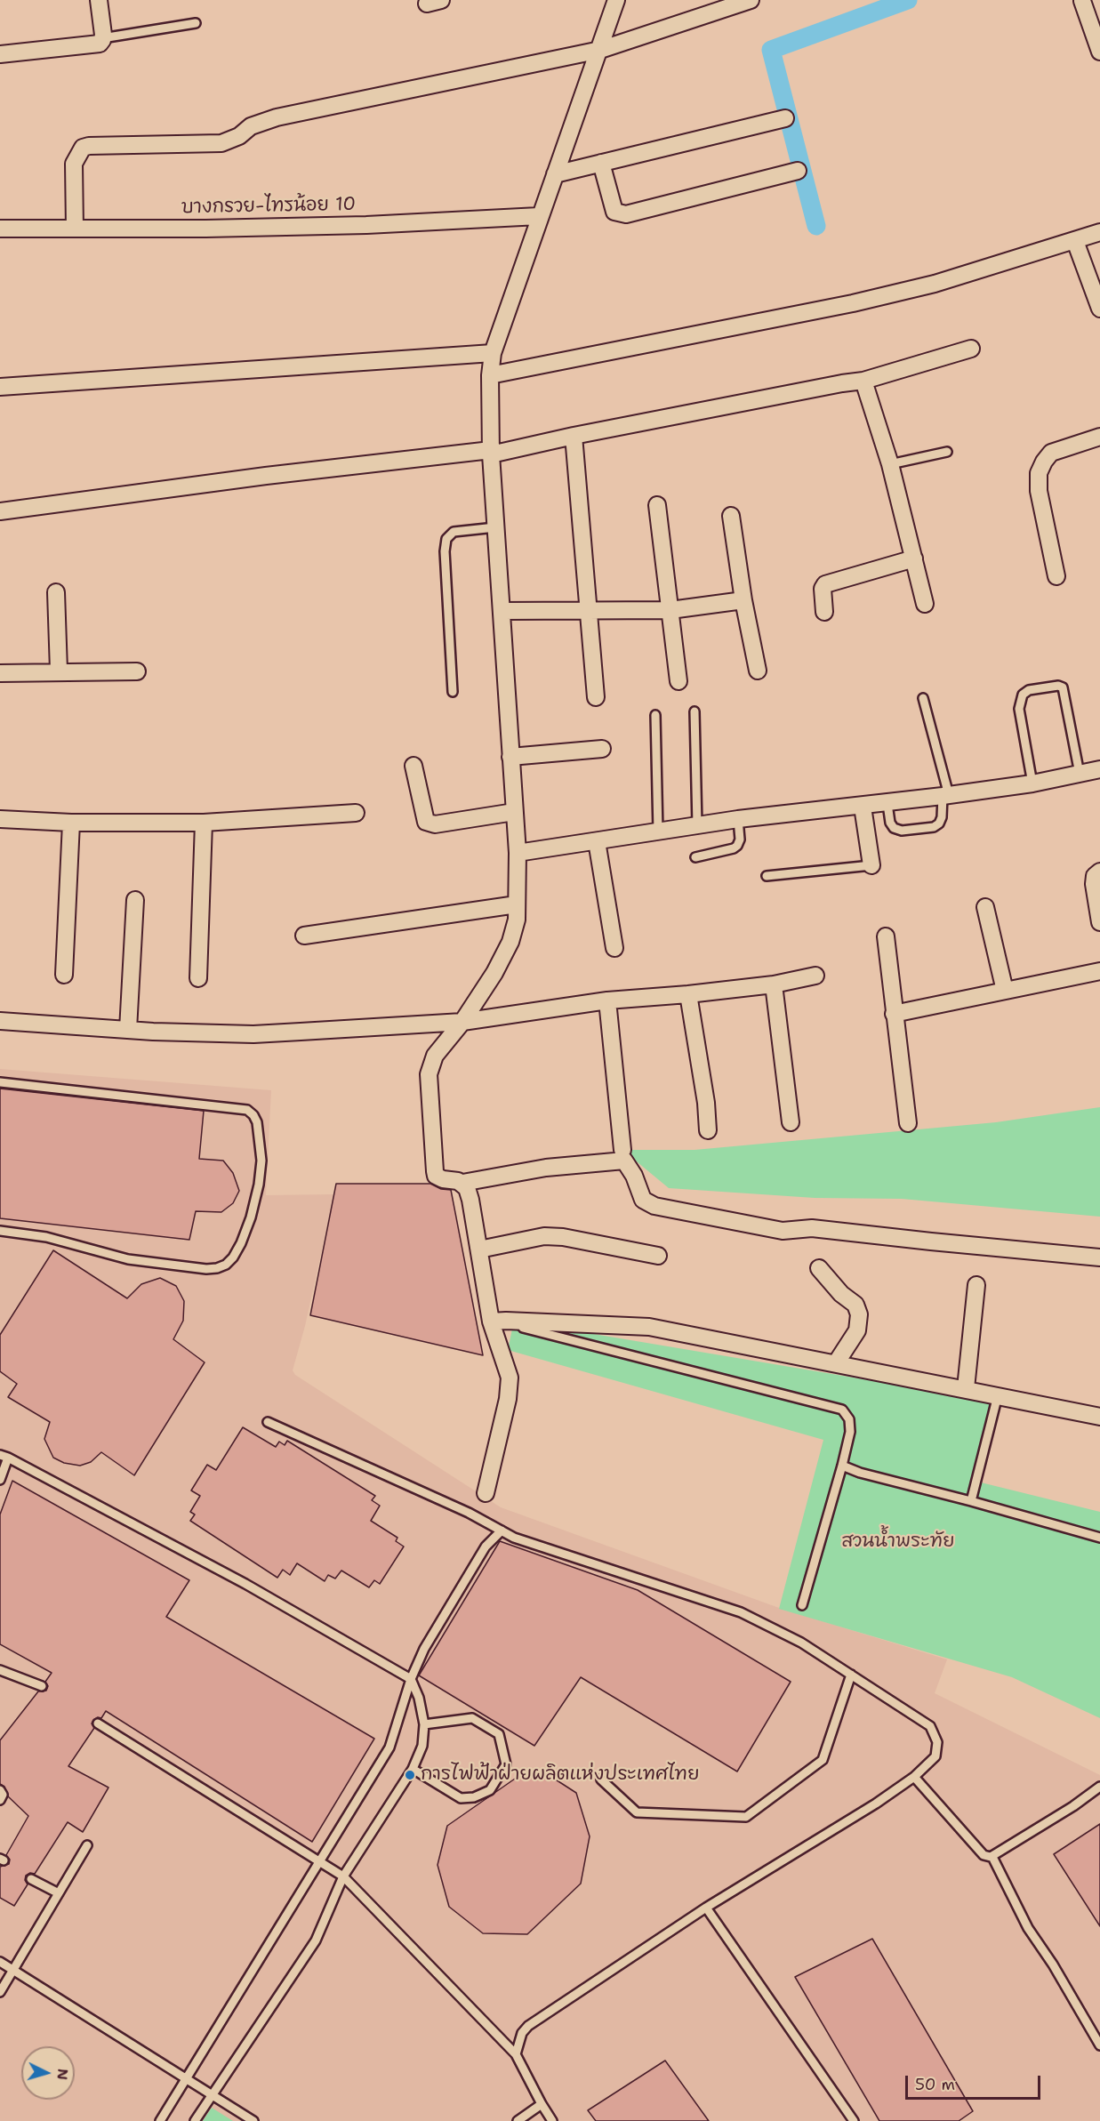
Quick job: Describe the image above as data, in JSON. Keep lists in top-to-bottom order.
{
  "streets": {
    "street": ["บางกรวย-ไทรน้อย 10"]
  },
  "parks": ["สวนน้ำพระทัย"],
  "places": ["การไฟฟ้าฝ่ายผลิตแห่งประเทศไทย"],
  "scale_bar": "50 m",
  "north": "right"
}
